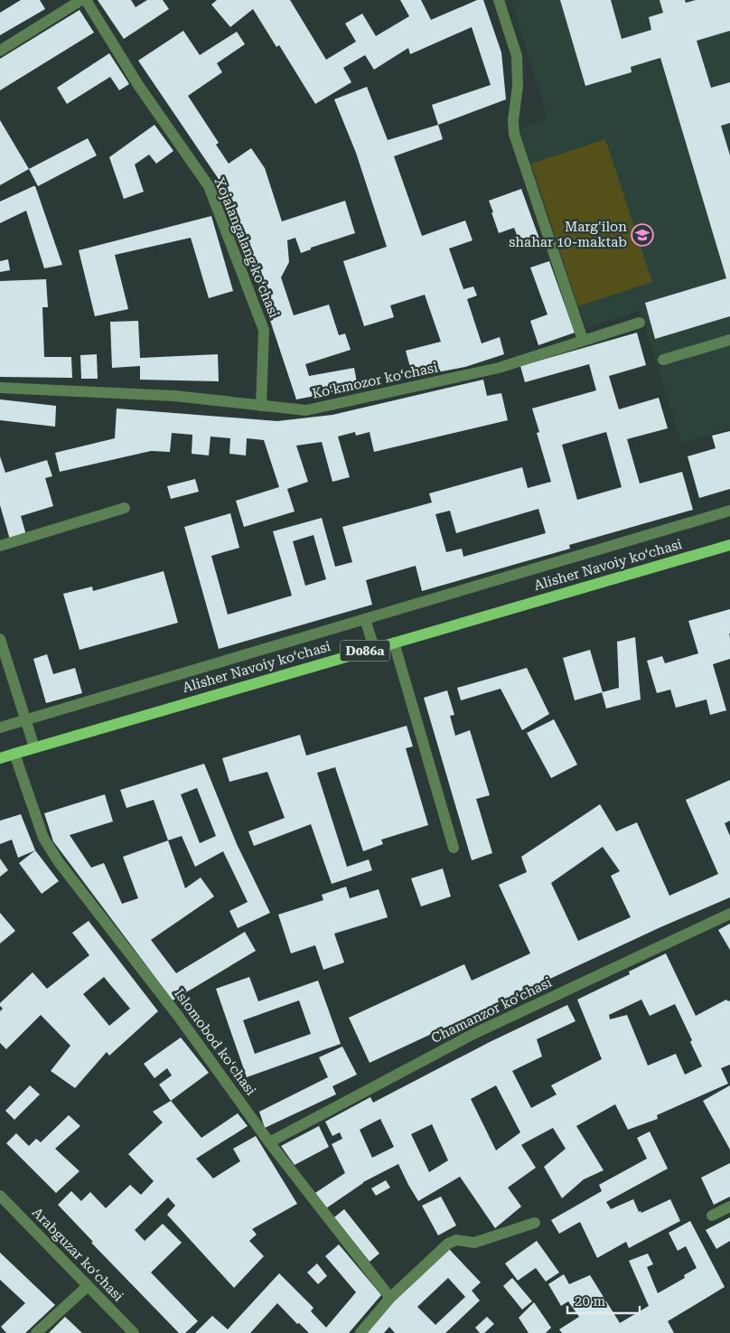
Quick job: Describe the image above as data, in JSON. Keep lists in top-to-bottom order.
{
  "streets": {
    "main road": ["Alisher Navoiy koʻchasi", "D086a"],
    "street": [
      "Xojalangalang koʻchasi",
      "Koʻkmozor koʻchasi",
      "Chamanzor koʻchasi",
      "Islomobod koʻchasi",
      "Arabguzar koʻchasi"
    ]
  },
  "crossings": [
    ["Xojalangalang koʻchasi", "Koʻkmozor koʻchasi"],
    ["Alisher Navoiy koʻchasi", "Islomobod koʻchasi"],
    ["Chamanzor koʻchasi", "Islomobod koʻchasi"]
  ],
  "places": {
    "school or university": ["Marg'ilon shahar 10-maktab"]
  },
  "scale_bar": "20 m"
}
